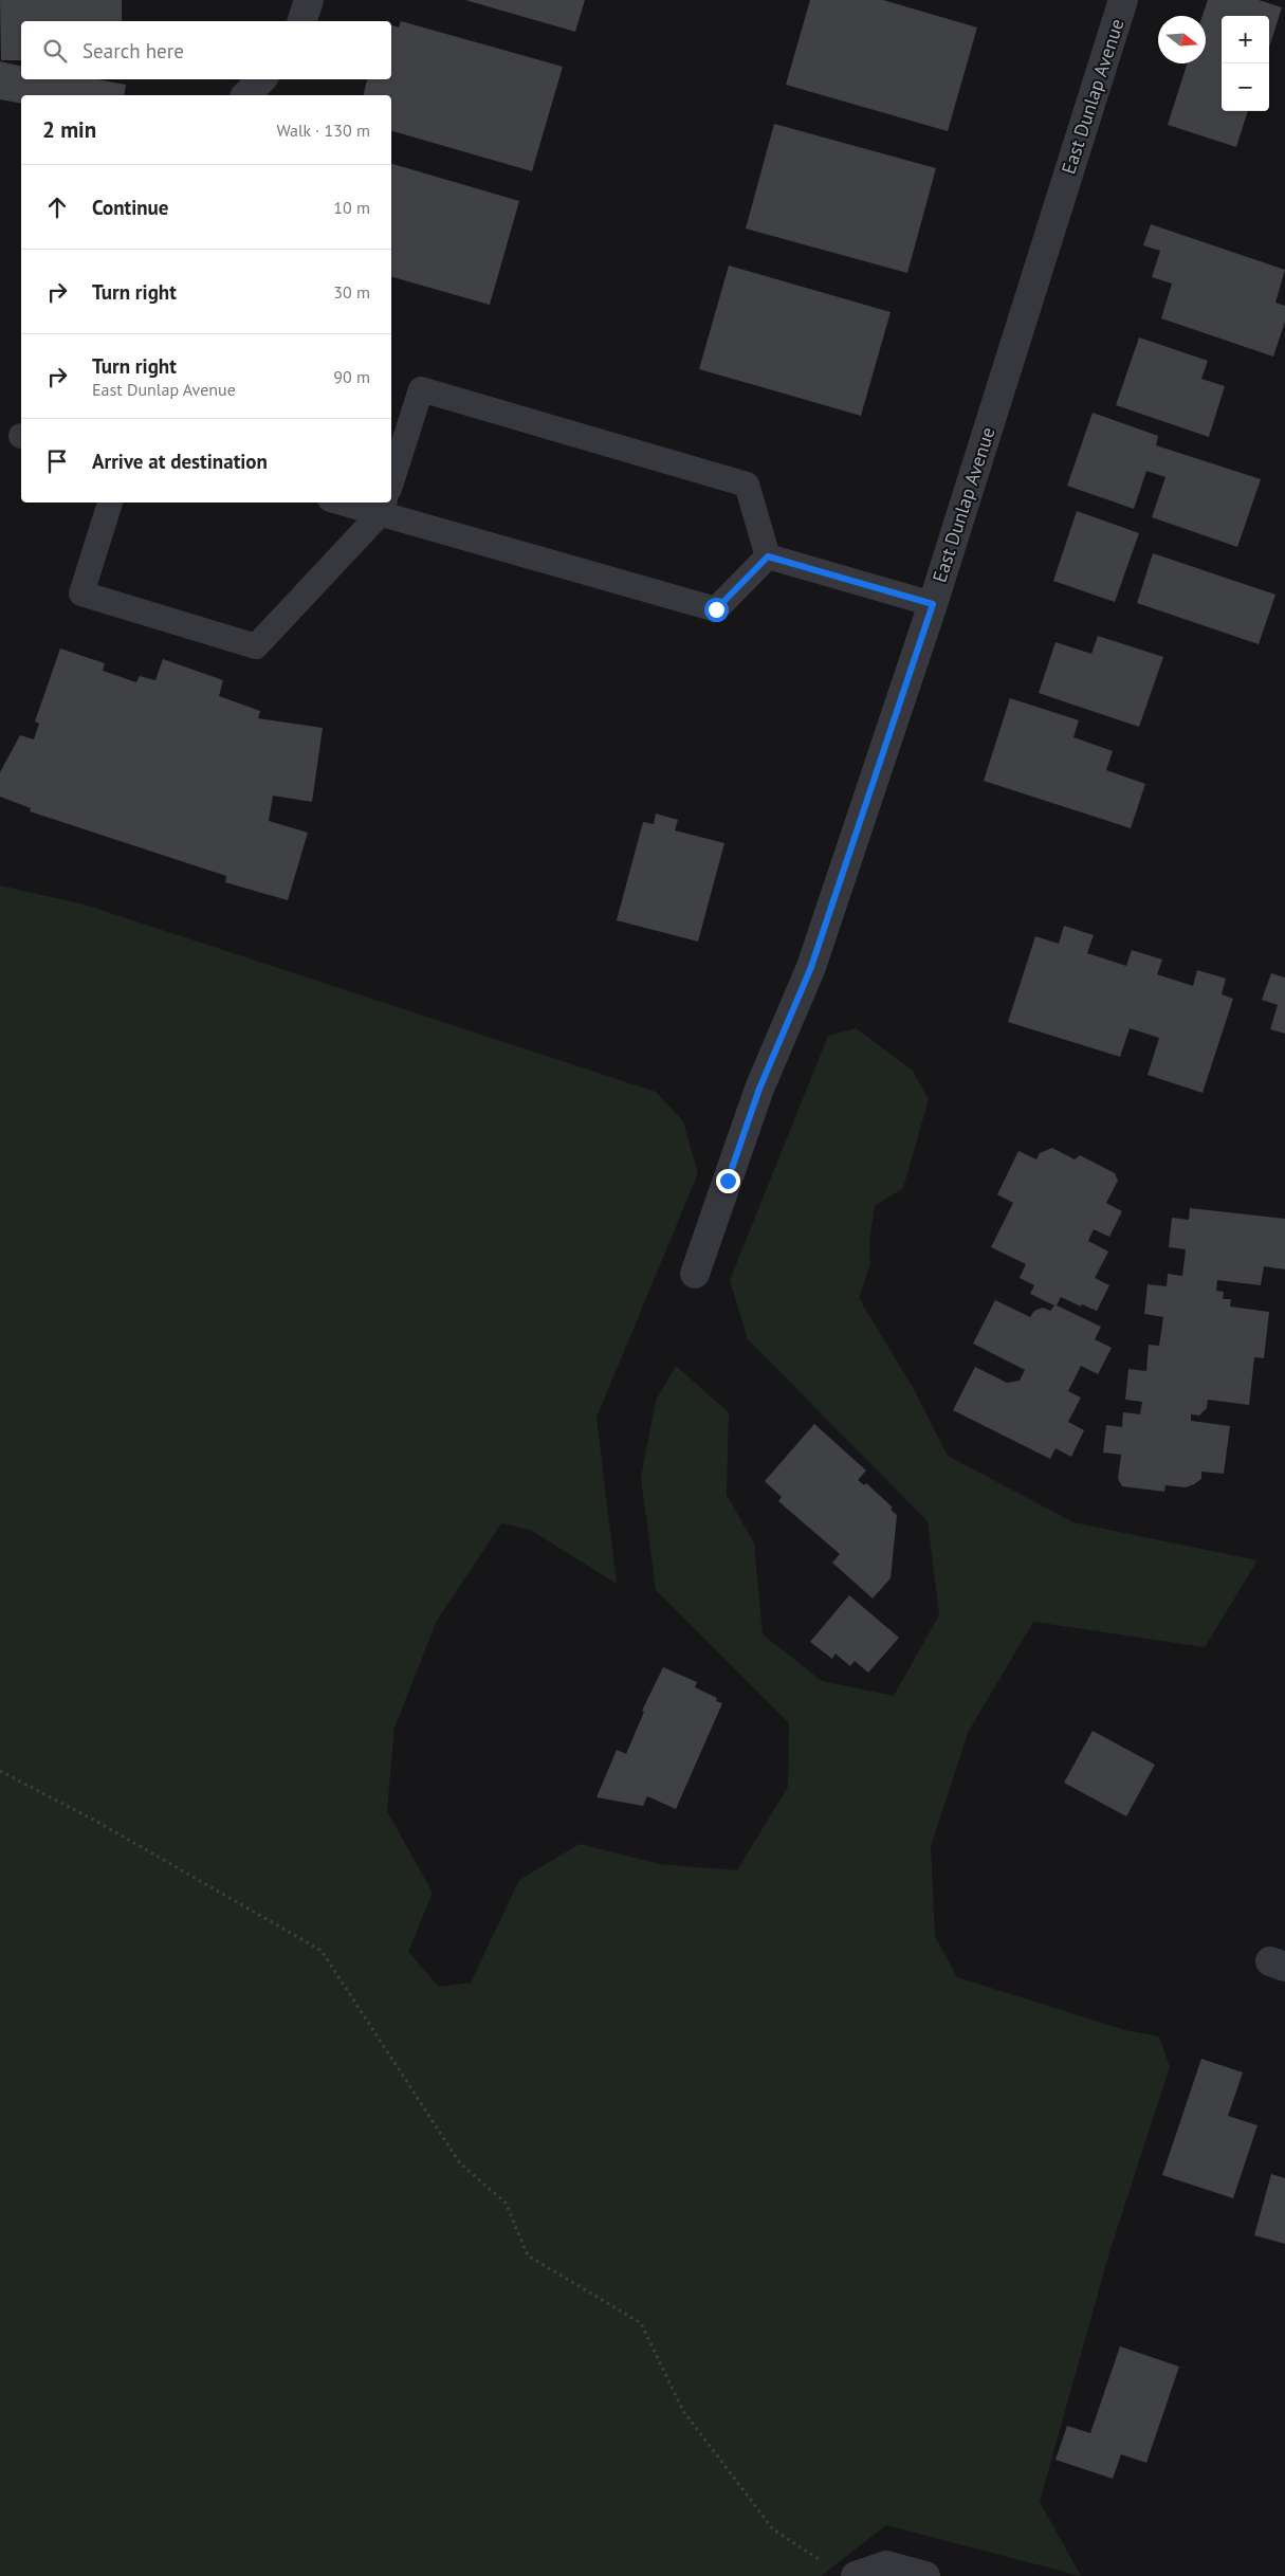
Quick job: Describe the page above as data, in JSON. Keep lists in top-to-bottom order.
{
  "streets": {
    "street": ["East Dunlap Avenue"]
  },
  "north": "right",
  "page": {
    "map_buttons": ["+", "−"],
    "search": "Search here",
    "heading": ["2 min", "Walk · 130 m"],
    "list": [
      ["Continue", "10 m"],
      ["Turn right", "30 m"],
      ["Turn right", "East Dunlap Avenue", "90 m"],
      "Arrive at destination"
    ]
  }
}
